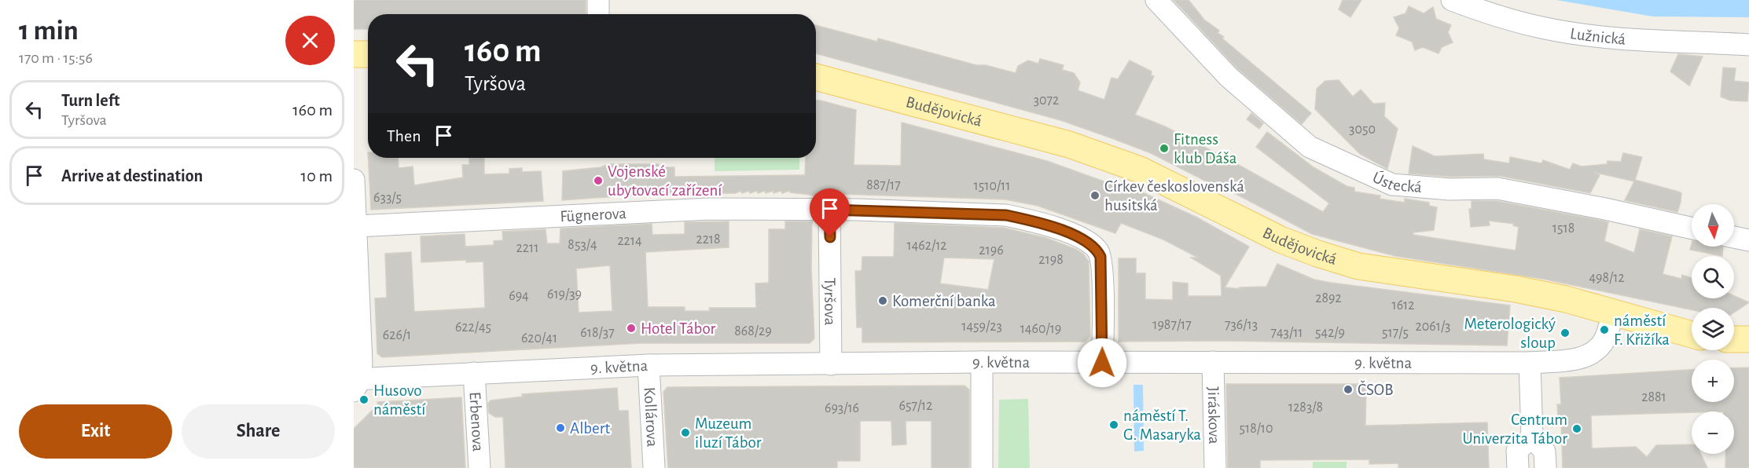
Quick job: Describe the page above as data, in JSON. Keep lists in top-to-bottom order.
{
  "streets": {
    "main road": ["Budějovická"],
    "street": [
      "Lužnická",
      "Ústecká",
      "Fügnerova",
      "Tyršova",
      "9. května",
      "Jiráskova",
      "Kollárova",
      "Erbenova"
    ]
  },
  "crossings": [
    ["Budějovická", "9. května"],
    ["Fügnerova", "Tyršova"],
    ["Fügnerova", "9. května"],
    ["Tyršova", "9. května"],
    ["9. května", "Jiráskova"],
    ["9. května", "Kollárova"],
    ["9. května", "Erbenova"]
  ],
  "places": [
    "Fitness klub Dáša",
    "Vojenské ubytovací zařízení",
    "Církev československá husitská",
    "Komerční banka",
    "Hotel Tábor",
    "náměstí F. Křižíka",
    "Meterologický sloup",
    "ČSOB",
    "Husovo náměstí",
    "náměstí T. G. Masaryka",
    "Albert",
    "Centrum Univerzita Tábor",
    "Muzeum iluzí Tábor"
  ],
  "house_numbers": [
    "3072",
    "3050",
    "887/17",
    "1510/11",
    "633/5",
    "1518",
    "2218",
    "2214",
    "853/4",
    "1462/12",
    "2211",
    "2196",
    "2198",
    "498/12",
    "619/39",
    "694",
    "2892",
    "1612",
    "1987/17",
    "736/13",
    "1459/23",
    "2061/3",
    "622/45",
    "1460/19",
    "868/29",
    "618/37",
    "743/11",
    "542/9",
    "517/5",
    "626/1",
    "620/41",
    "2881",
    "657/12",
    "1283/8",
    "693/16",
    "518/10"
  ],
  "north": "bottom",
  "page": {
    "heading": ["1 min", "170 m · 15:56"],
    "turn": ["160 m", "Tyršova"],
    "list": [
      {
        "name": "Turn left",
        "note": "Tyršova",
        "value": "160 m"
      },
      {
        "name": "Arrive at destination",
        "value": "10 m"
      }
    ],
    "then": "Then",
    "map_buttons": ["+", "−"],
    "buttons": ["Exit", "Share"]
  }
}
